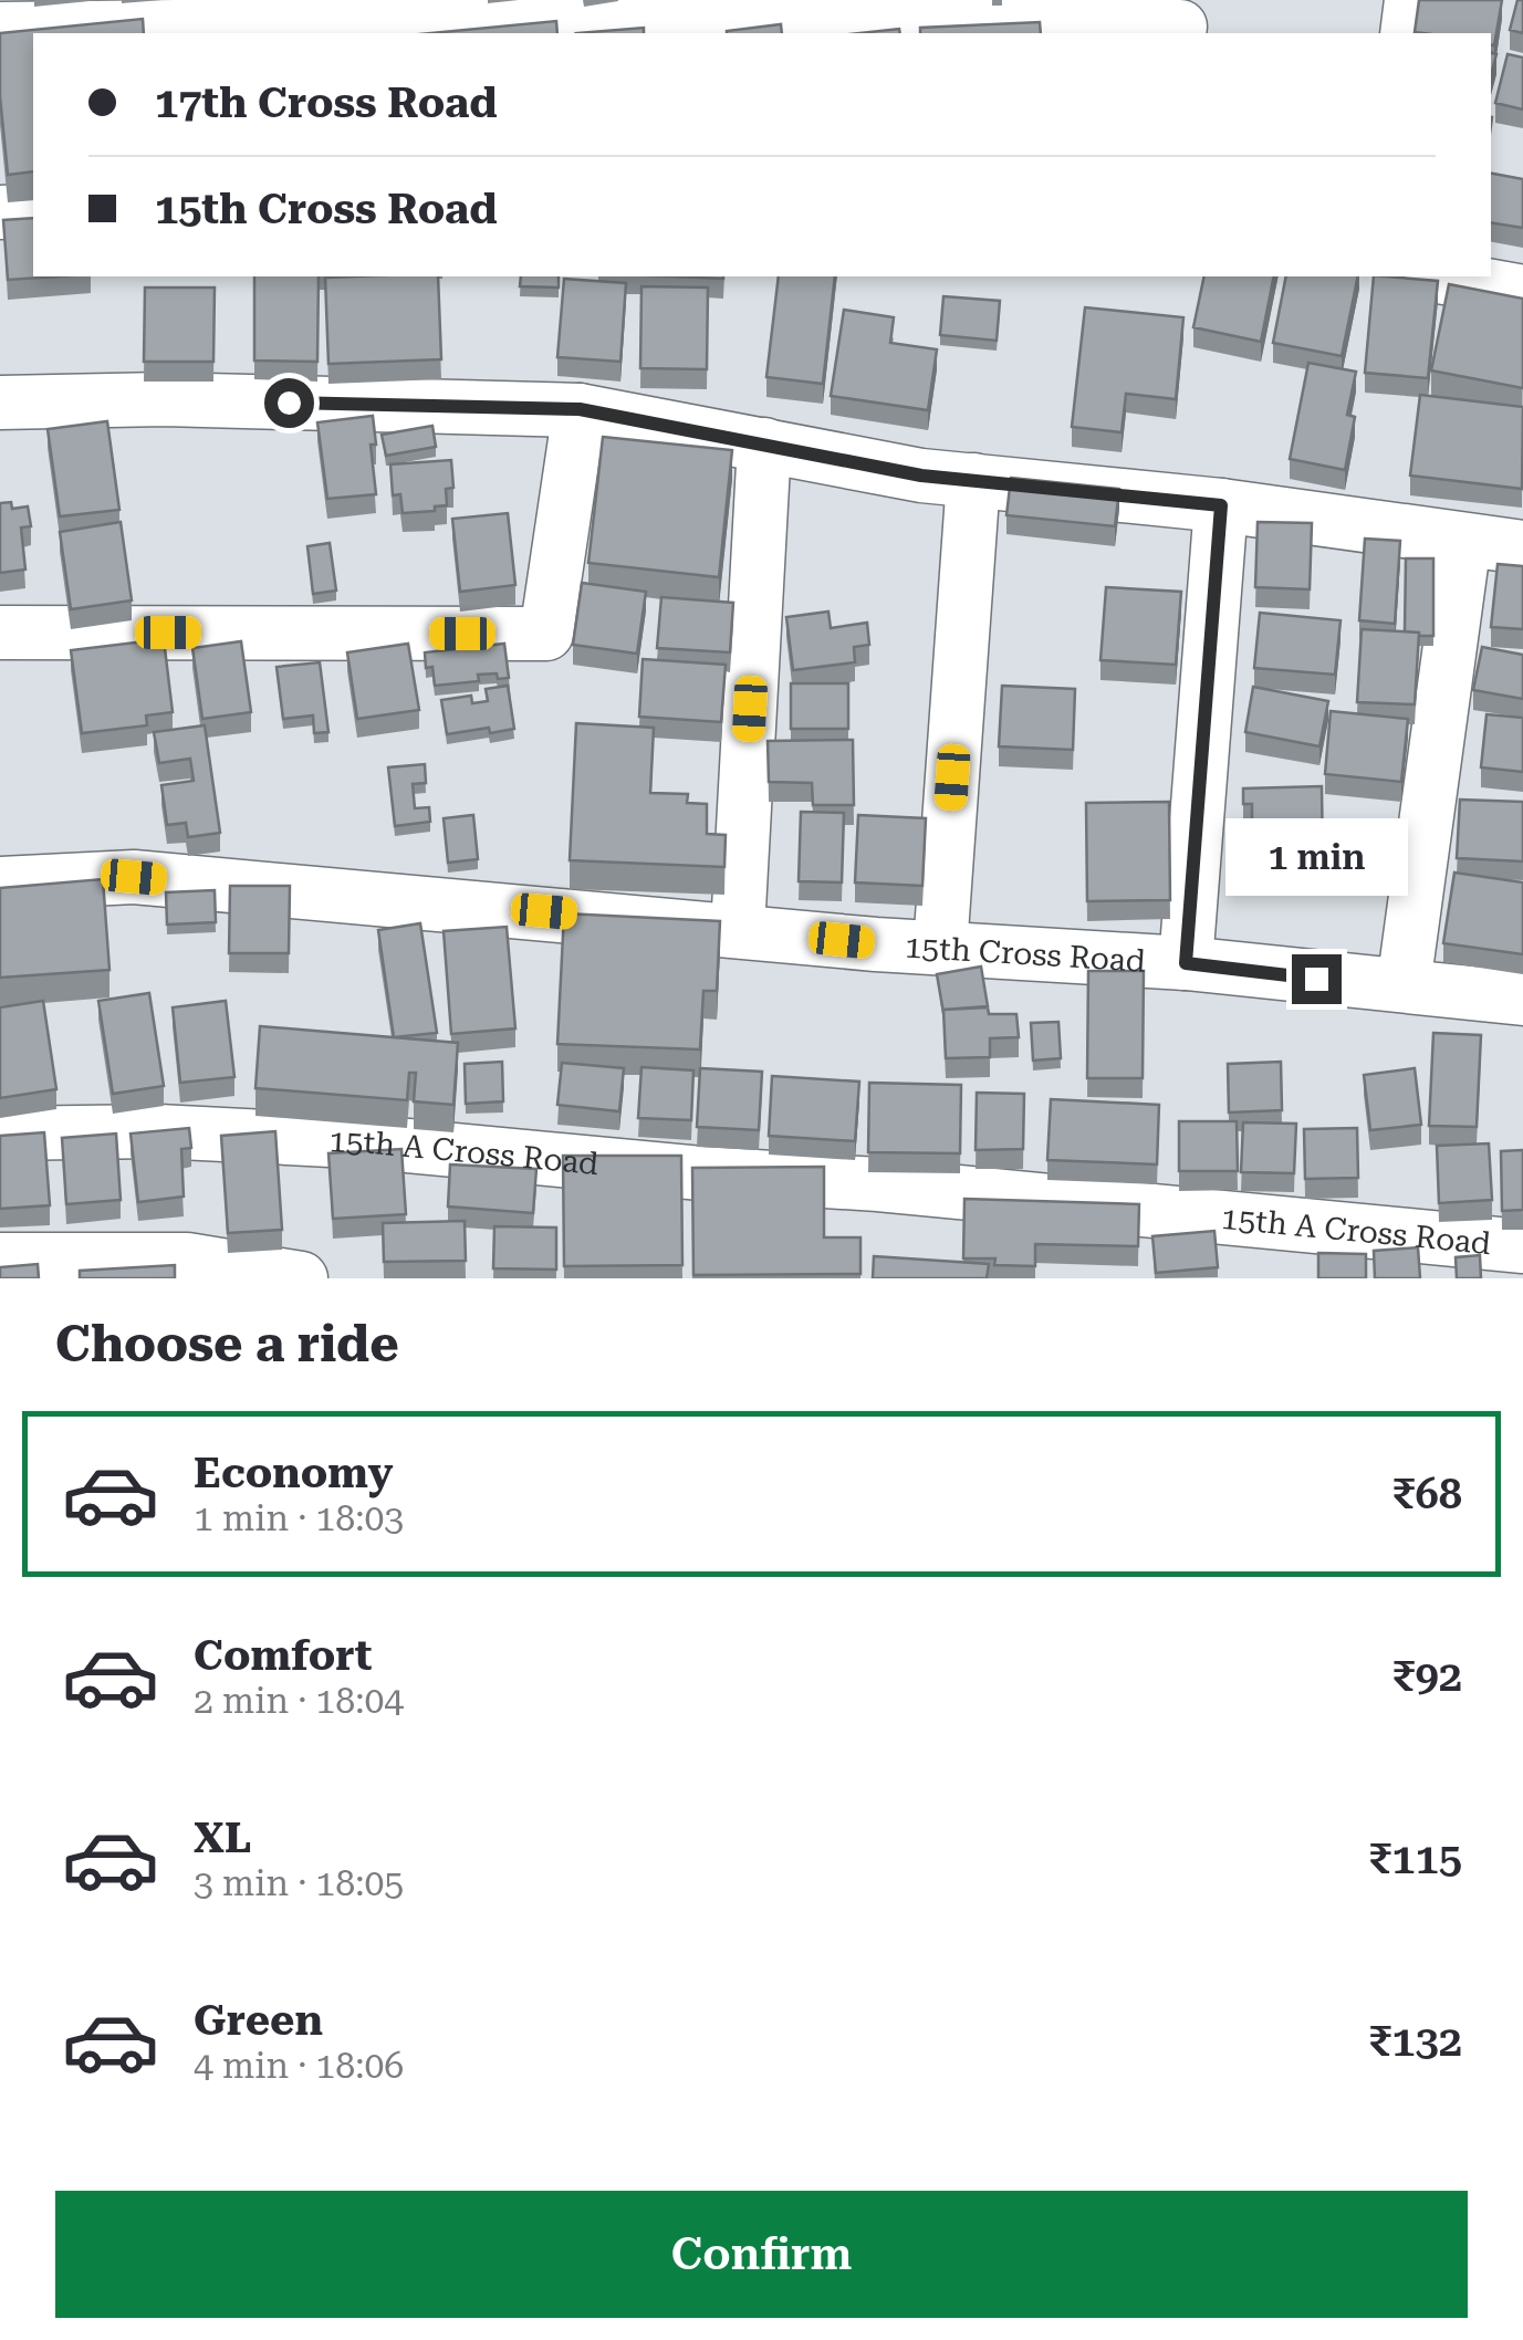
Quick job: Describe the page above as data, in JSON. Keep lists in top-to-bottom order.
{
  "streets": {
    "street": ["15th Cross Road", "15th A Cross Road"]
  },
  "page": {
    "banner": ["17th Cross Road", "15th Cross Road"],
    "bubble": "1 min",
    "heading": "Choose a ride",
    "list": [
      {
        "name": "Economy",
        "note": "1 min · 18:03",
        "value": "₹68"
      },
      {
        "name": "Comfort",
        "note": "2 min · 18:04",
        "value": "₹92"
      },
      {
        "name": "XL",
        "note": "3 min · 18:05",
        "value": "₹115"
      },
      {
        "name": "Green",
        "note": "4 min · 18:06",
        "value": "₹132"
      }
    ],
    "buttons": "Confirm"
  }
}
